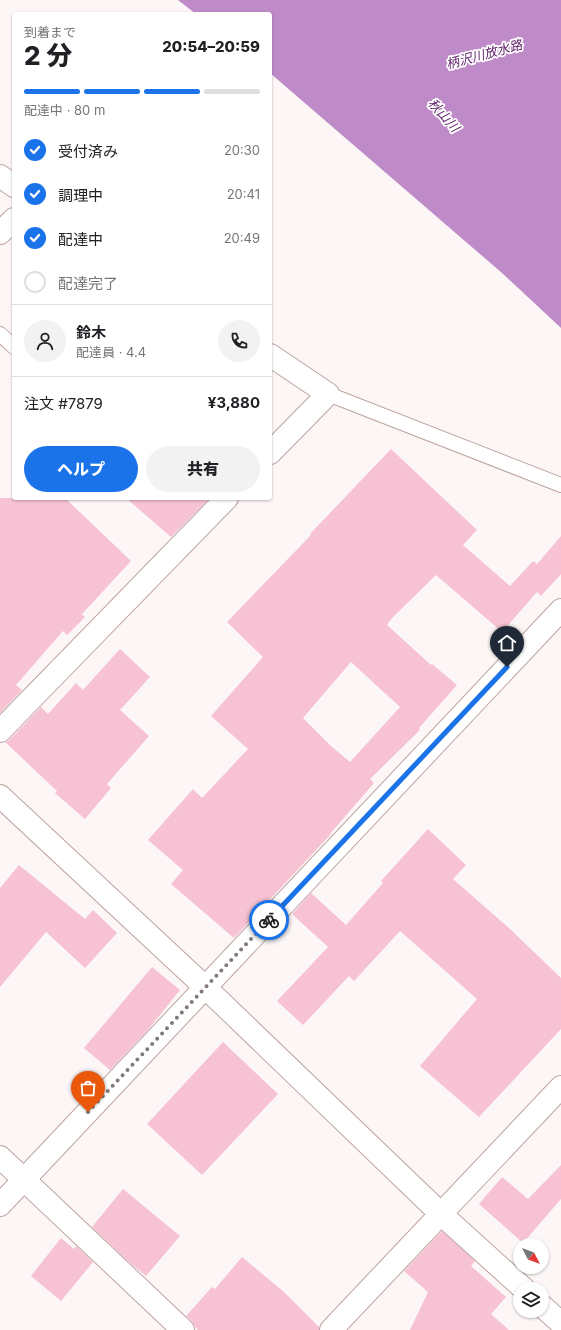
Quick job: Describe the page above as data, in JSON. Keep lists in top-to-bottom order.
{
  "water": ["柄沢川放水路", "秋山川"],
  "north": "bottom right",
  "page": {
    "heading": ["2 分", "到着まで", "20:54–20:59"],
    "panel": [
      "鈴木",
      "配達員 · 4.4",
      "注文 #7879",
      "¥3,880"
    ],
    "bar": "配達中 · 80 m",
    "list": [
      ["受付済み", "20:30"],
      ["調理中", "20:41"],
      ["配達中", "20:49"],
      "配達完了"
    ],
    "buttons": ["ヘルプ", "共有"]
  }
}
